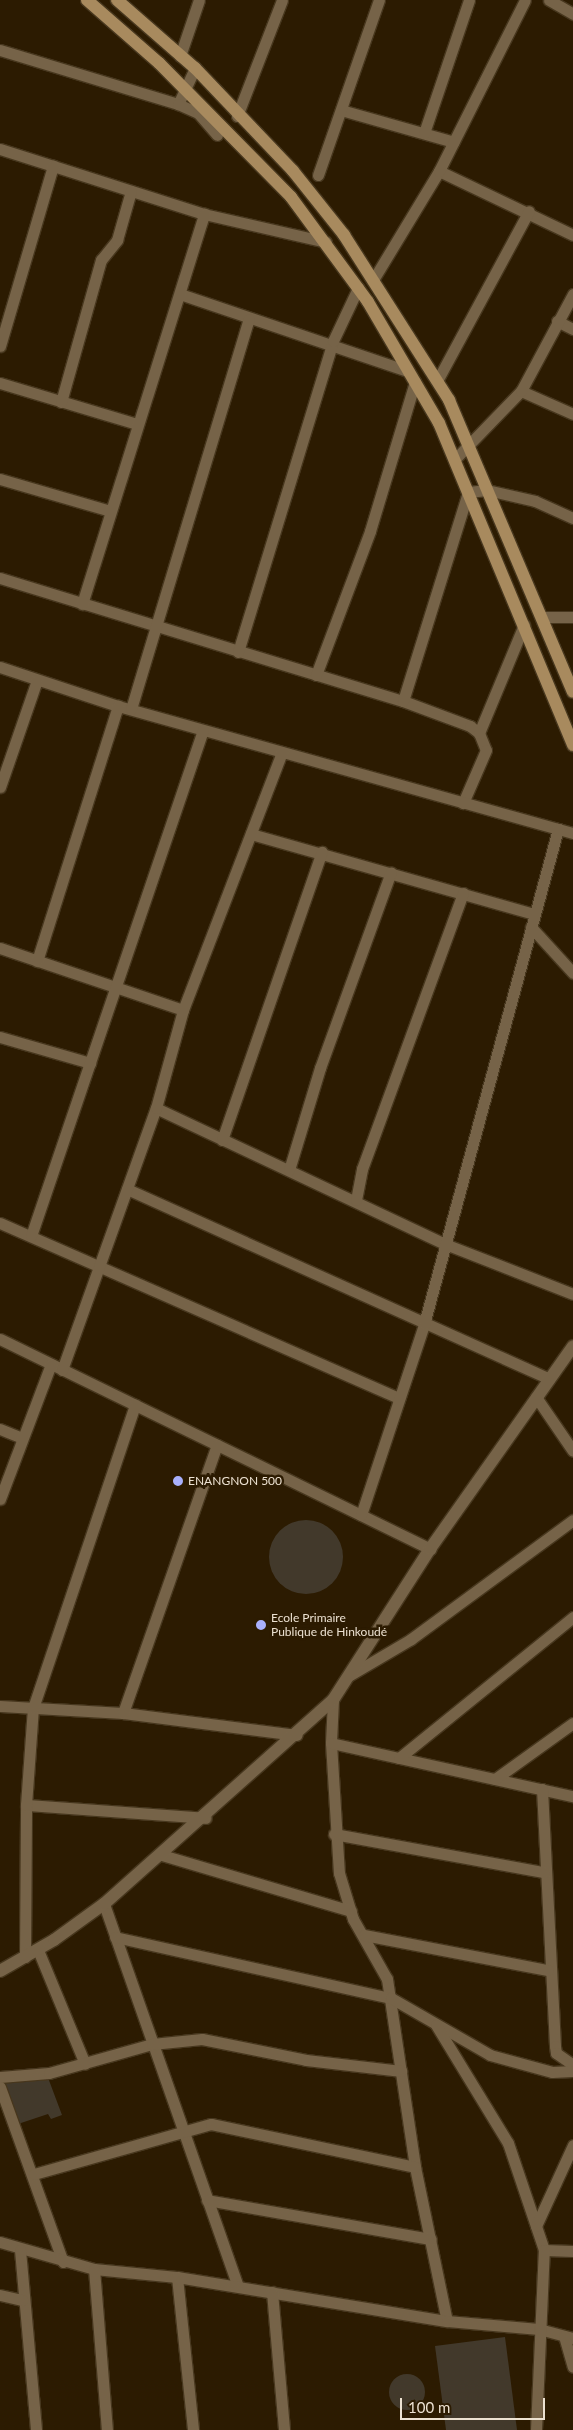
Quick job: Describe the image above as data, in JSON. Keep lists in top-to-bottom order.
{
  "places": ["ENANGNON 500", "Ecole Primaire Publique de Hinkoudé"],
  "scale_bar": "100 m"
}
